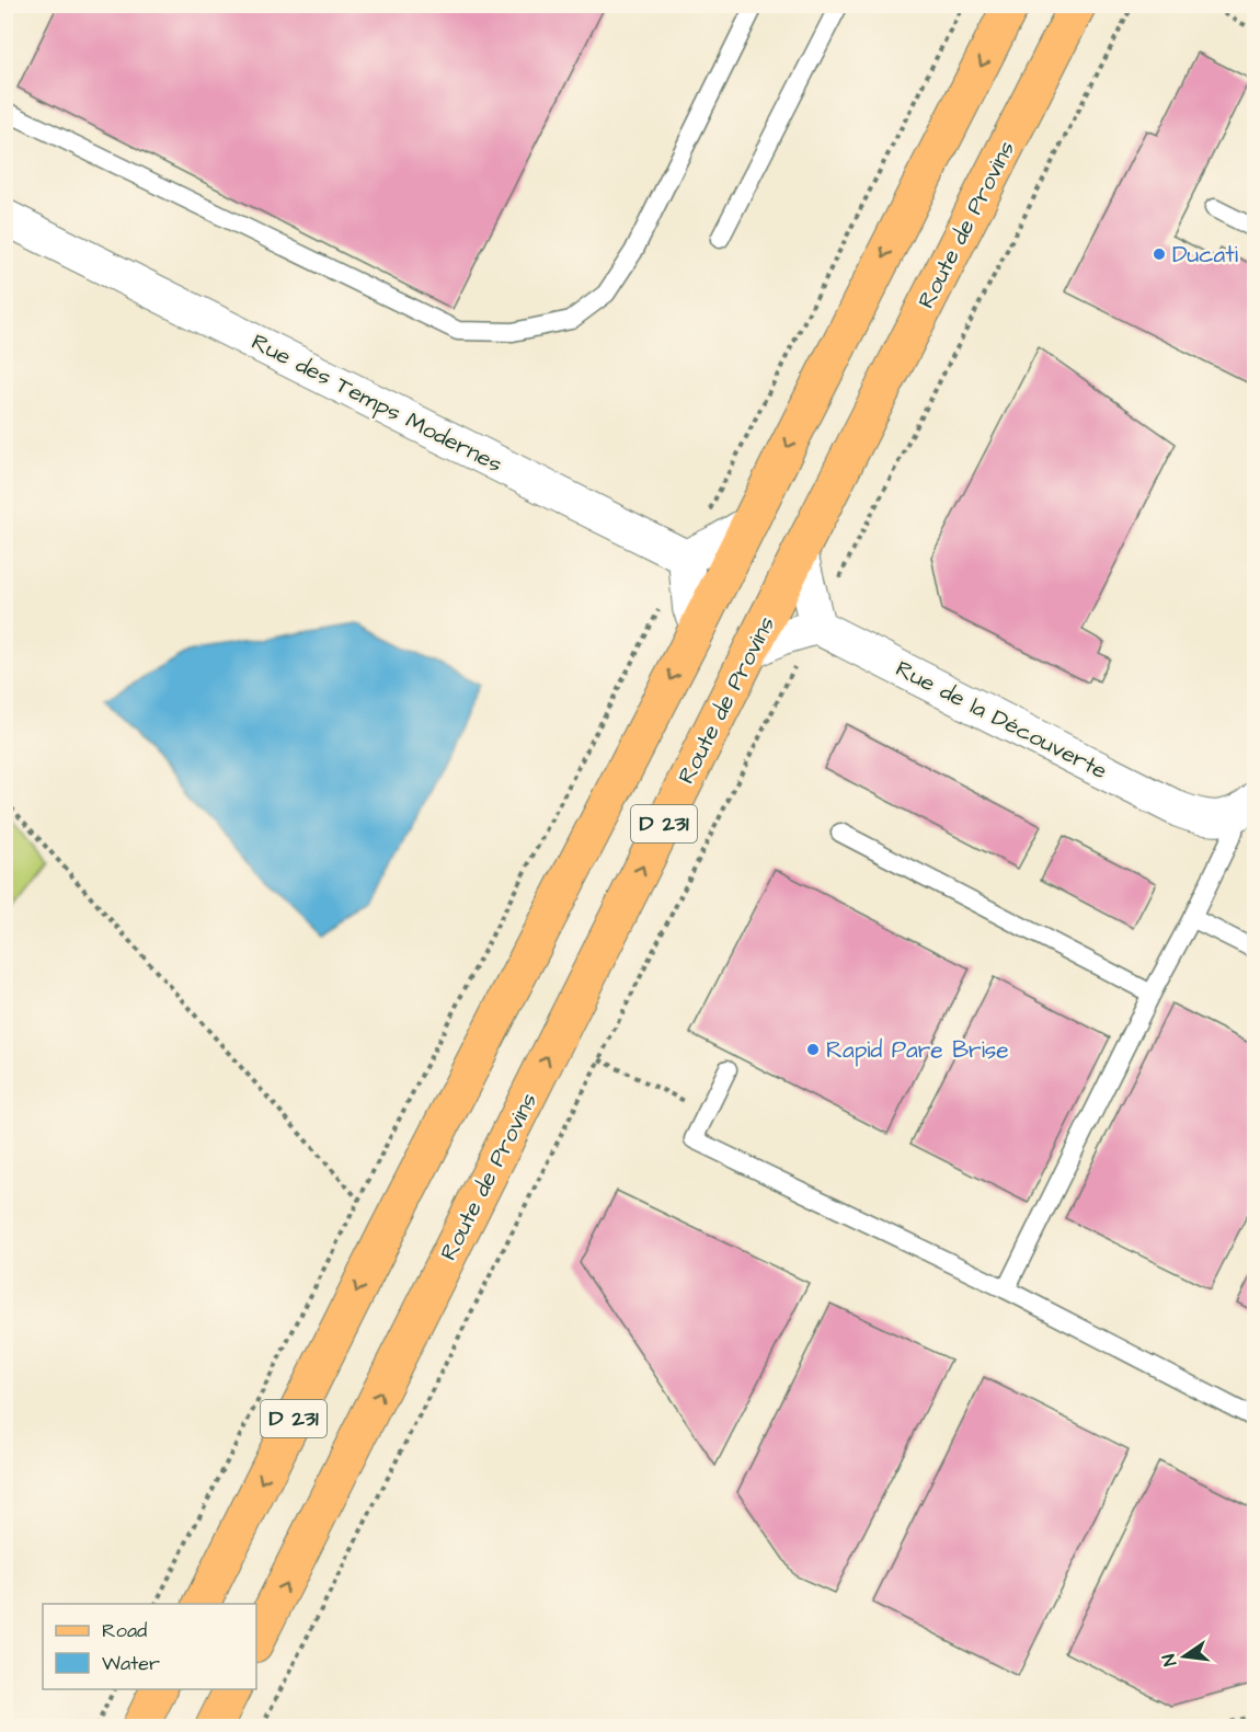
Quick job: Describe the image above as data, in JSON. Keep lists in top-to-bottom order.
{
  "streets": {
    "main road": ["Route de Provins", "D 231"],
    "street": ["Rue des Temps Modernes", "Rue de la Découverte"]
  },
  "places": ["Ducati", "Rapid Pare Brise"],
  "legend": ["Road", "Water"],
  "north": "left"
}
